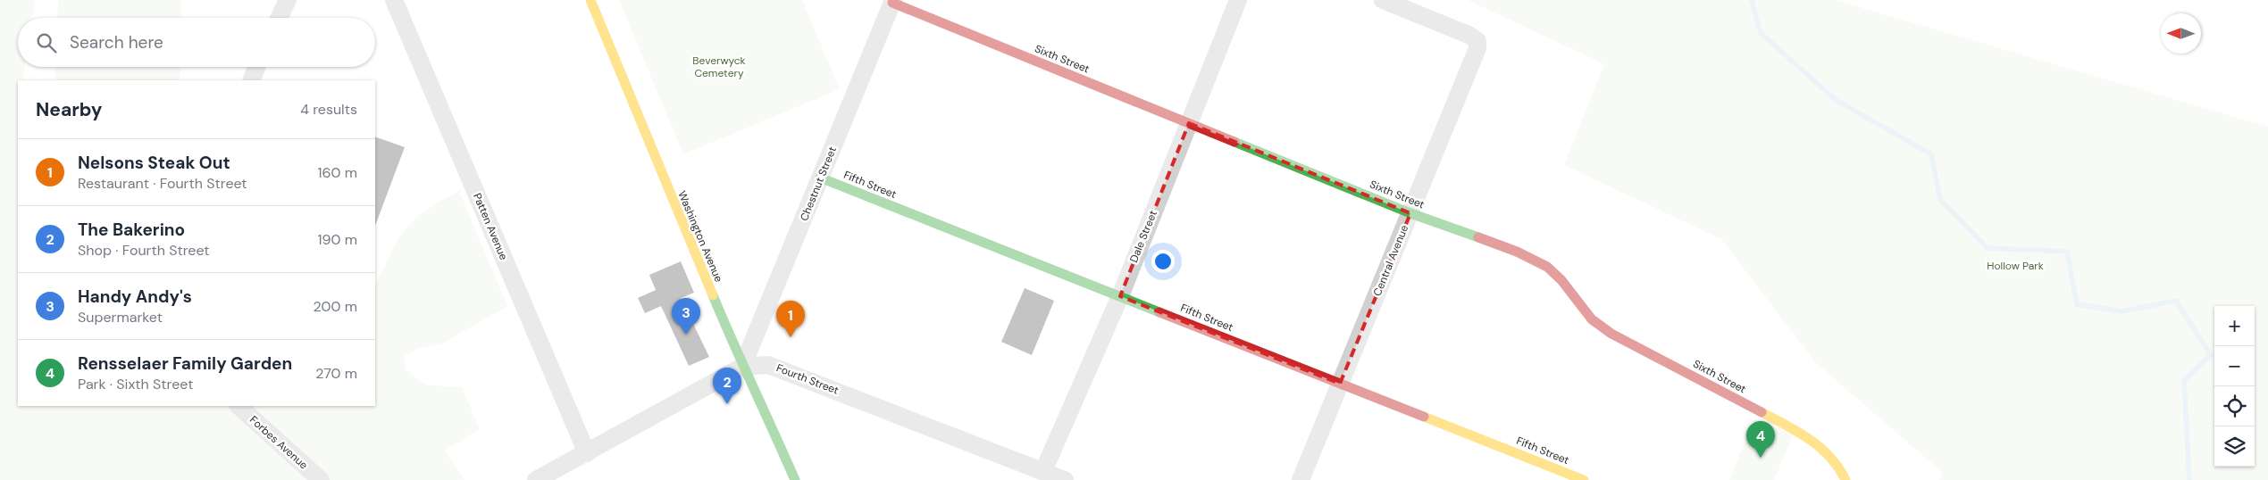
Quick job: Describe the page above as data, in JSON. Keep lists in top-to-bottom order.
{
  "streets": {
    "street": [
      "Sixth Street",
      "Chestnut Street",
      "Fifth Street",
      "Patten Avenue",
      "Washington Avenue",
      "Dale Street",
      "Central Avenue",
      "Fourth Street",
      "Forbes Avenue"
    ]
  },
  "crossings": [
    ["Sixth Street", "Chestnut Street"],
    ["Sixth Street", "Dale Street"],
    ["Sixth Street", "Central Avenue"],
    ["Chestnut Street", "Fifth Street"],
    ["Chestnut Street", "Washington Avenue"],
    ["Chestnut Street", "Fourth Street"],
    ["Fifth Street", "Dale Street"],
    ["Fifth Street", "Central Avenue"],
    ["Patten Avenue", "Fourth Street"],
    ["Washington Avenue", "Fourth Street"],
    ["Dale Street", "Fourth Street"]
  ],
  "parks": ["Beverwyck Cemetery", "Hollow Park"],
  "north": "left",
  "page": {
    "search": "Search here",
    "heading": ["Nearby", "4 results"],
    "list": [
      {
        "mark": "1",
        "name": "Nelsons Steak Out",
        "note": "Restaurant · Fourth Street",
        "value": "160 m"
      },
      {
        "mark": "2",
        "name": "The Bakerino",
        "note": "Shop · Fourth Street",
        "value": "190 m"
      },
      {
        "mark": "3",
        "name": "Handy Andy's",
        "note": "Supermarket",
        "value": "200 m"
      },
      {
        "mark": "4",
        "name": "Rensselaer Family Garden",
        "note": "Park · Sixth Street",
        "value": "270 m"
      }
    ],
    "pins": [
      "3",
      "1",
      "2",
      "4"
    ],
    "map_buttons": ["+", "−"]
  }
}
